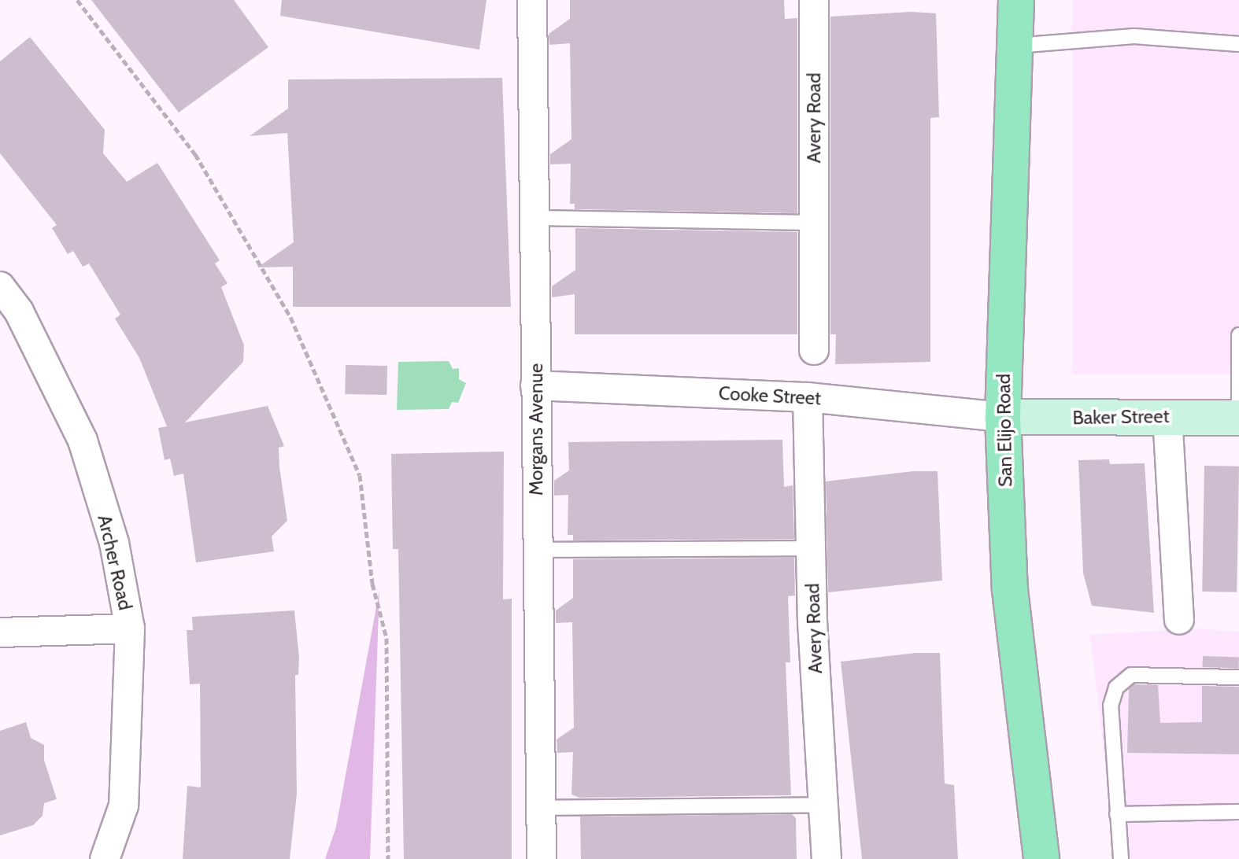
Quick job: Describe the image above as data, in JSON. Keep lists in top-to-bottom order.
{
  "streets": {
    "main road": ["San Elijo Road"],
    "street": [
      "Avery Road",
      "Cooke Street",
      "Baker Street",
      "Morgans Avenue",
      "Archer Road"
    ]
  },
  "crossings": [
    ["Avery Road", "Cooke Street"],
    ["Cooke Street", "Baker Street"],
    ["Cooke Street", "Morgans Avenue"],
    ["Cooke Street", "San Elijo Road"],
    ["Baker Street", "San Elijo Road"]
  ]
}
